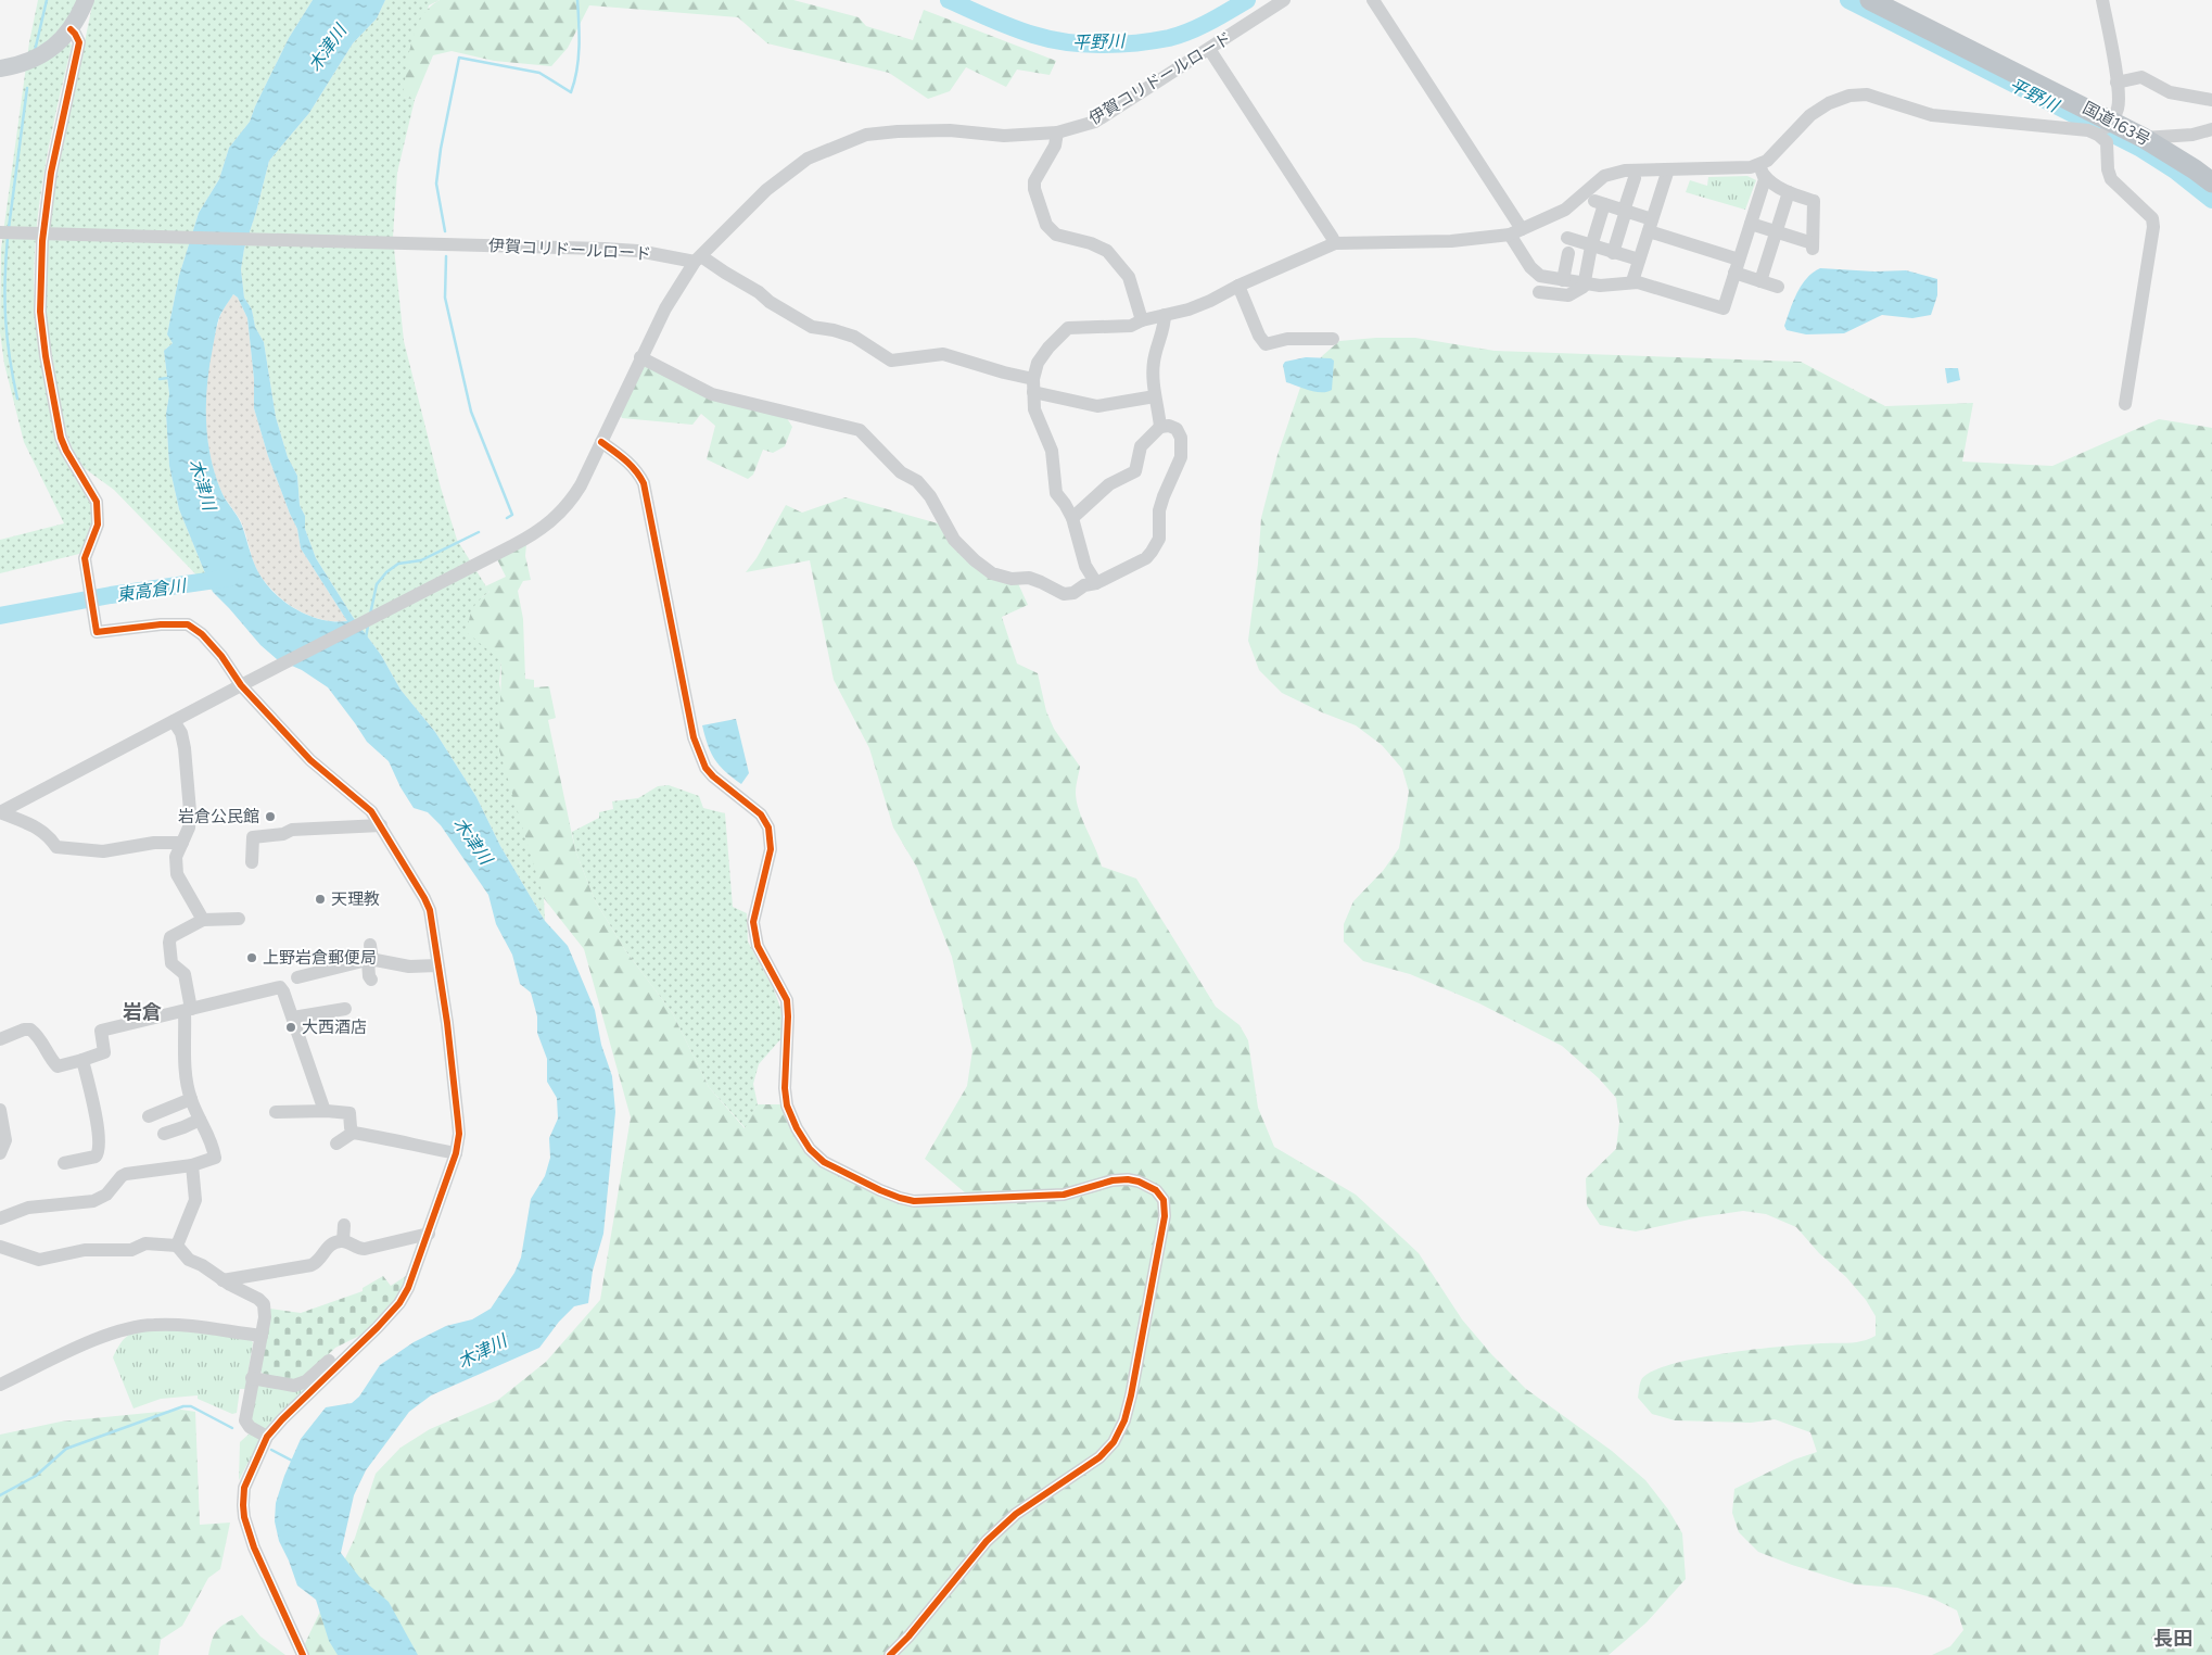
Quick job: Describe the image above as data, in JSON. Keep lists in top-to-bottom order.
{
  "streets": {
    "highway": ["国道163号"],
    "street": ["伊賀コリドールロード"]
  },
  "districts": ["岩倉", "長田"],
  "water": ["平野川", "木津川", "東高倉川"],
  "places": [
    "岩倉公民館",
    "天理教",
    "上野岩倉郵便局",
    "大西酒店"
  ]
}
